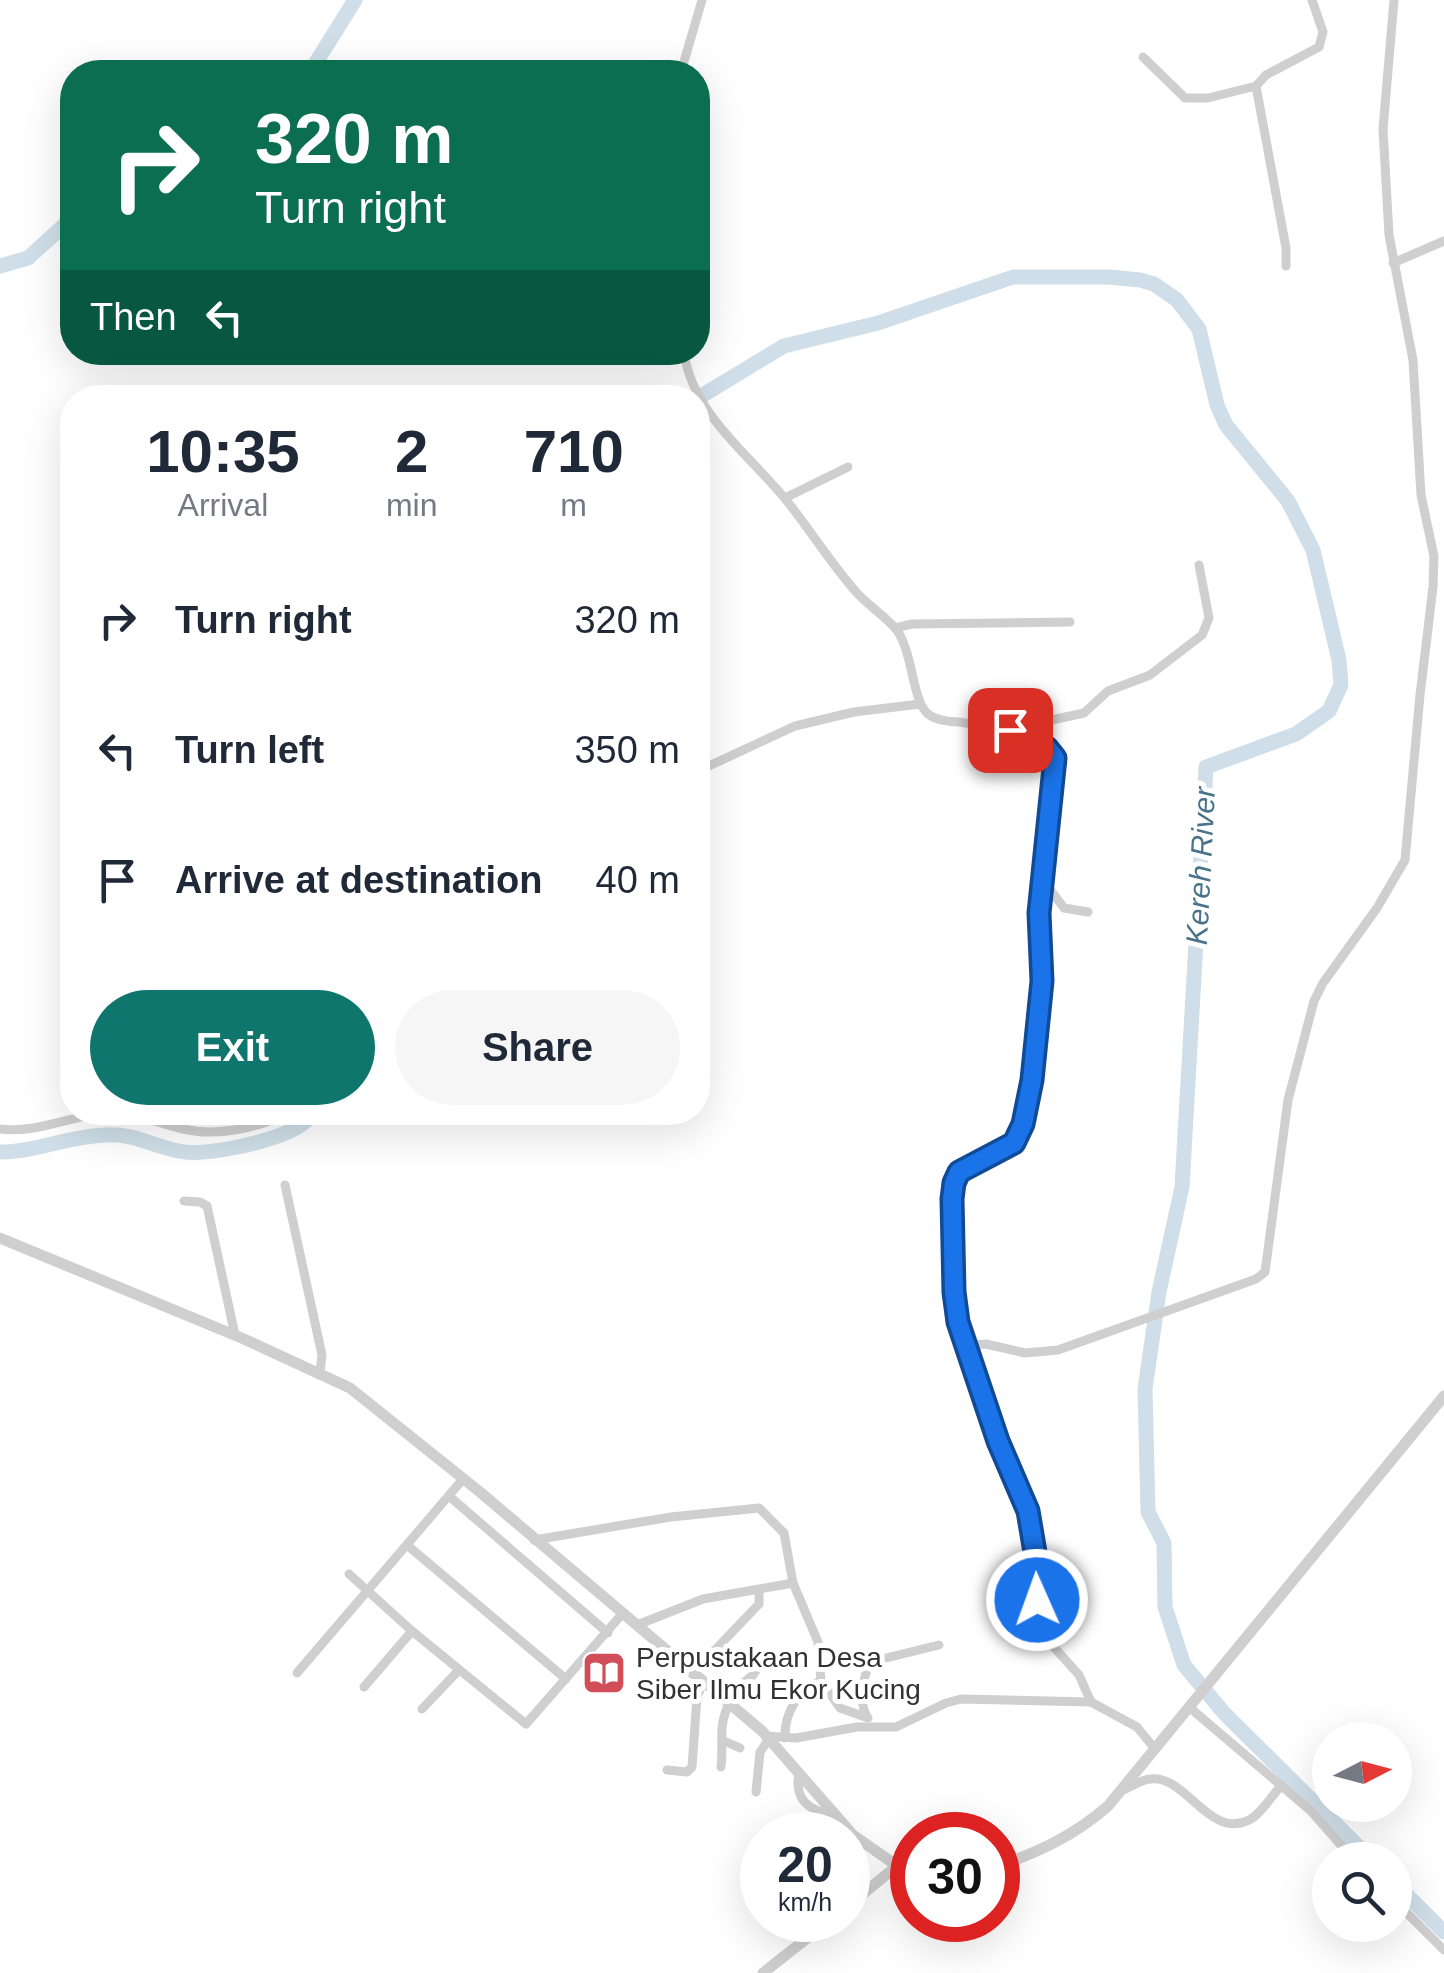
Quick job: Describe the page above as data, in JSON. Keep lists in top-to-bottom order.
{
  "water": ["Kereh River"],
  "places": {
    "library": ["Perpustakaan Desa Siber Ilmu Ekor Kucing"]
  },
  "north": "right",
  "page": {
    "turn": ["320 m", "Turn right"],
    "then": "Then",
    "eta": [
      "10:35",
      "Arrival",
      "2",
      "min",
      "710",
      "m"
    ],
    "list": [
      {
        "name": "Turn right",
        "value": "320 m"
      },
      {
        "name": "Turn left",
        "value": "350 m"
      },
      {
        "name": "Arrive at destination",
        "value": "40 m"
      }
    ],
    "buttons": ["Exit", "Share"],
    "speed": "20 km/h",
    "limit": "30"
  }
}
